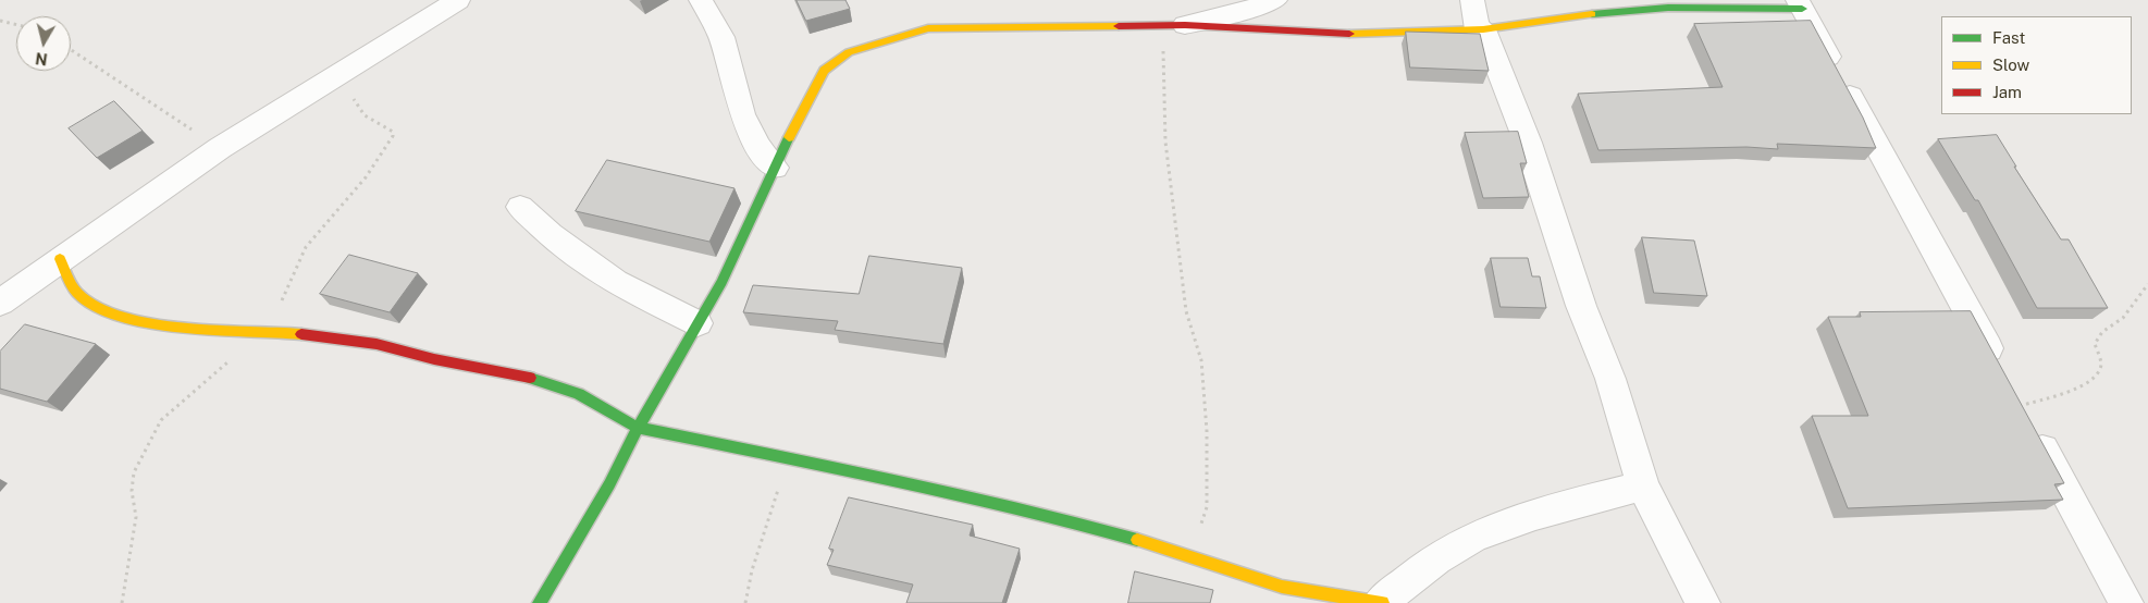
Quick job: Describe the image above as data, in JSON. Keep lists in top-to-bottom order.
{
  "legend": ["Fast", "Slow", "Jam"],
  "north": "bottom"
}
